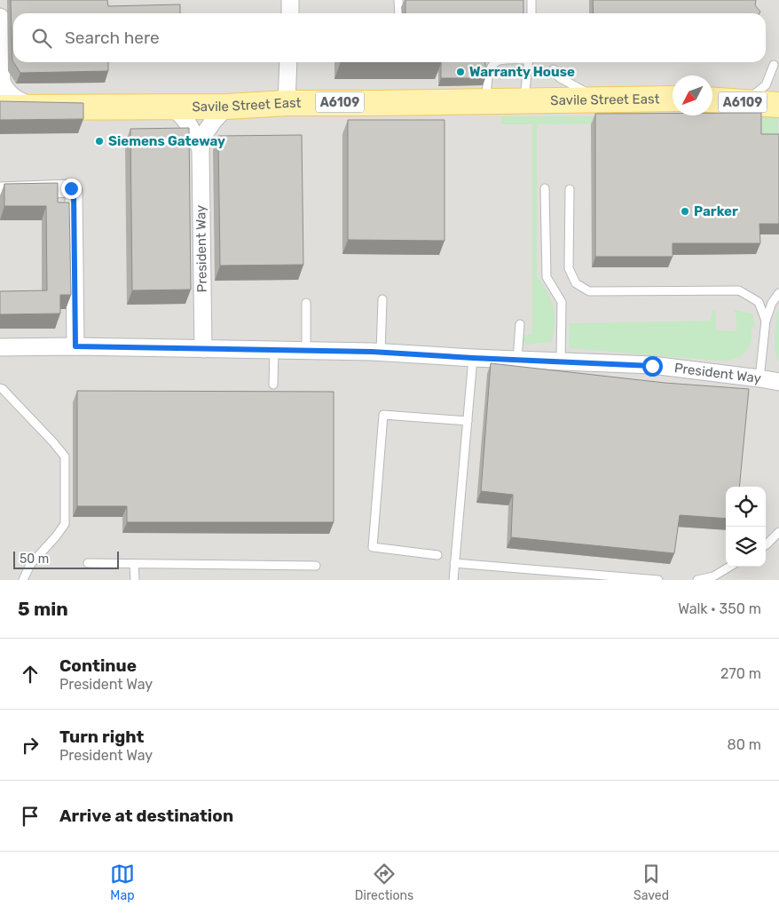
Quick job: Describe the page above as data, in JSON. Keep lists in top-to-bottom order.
{
  "streets": {
    "main road": ["Savile Street East", "A6109"],
    "street": ["President Way"]
  },
  "crossings": [
    ["Savile Street East", "President Way"]
  ],
  "places": ["Warranty House", "Siemens Gateway", "Parker"],
  "scale_bar": "50 m",
  "north": "bottom left",
  "page": {
    "search": "Search here",
    "scale": "50 m",
    "heading": ["5 min", "Walk · 350 m"],
    "list": [
      ["Continue", "President Way", "270 m"],
      ["Turn right", "President Way", "80 m"],
      "Arrive at destination"
    ],
    "nav": ["Map", "Directions", "Saved"]
  }
}
